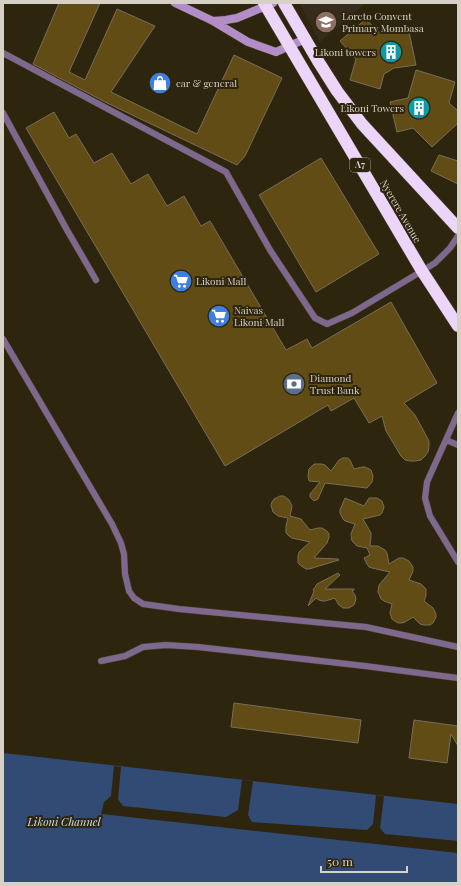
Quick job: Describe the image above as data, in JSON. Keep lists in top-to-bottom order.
{
  "streets": {
    "highway": ["A7", "Nyerere Avenue"]
  },
  "water": ["Likoni Channel"],
  "places": {
    "school or university": ["Loreto Convent Primary Mombasa"],
    "building": ["Likoni towers", "Likoni Towers"],
    "shop": ["car & general"],
    "supermarket": ["Likoni Mall", "Naivas Likoni Mall"],
    "bank": ["Diamond Trust Bank"]
  },
  "scale_bar": "50 m"
}
